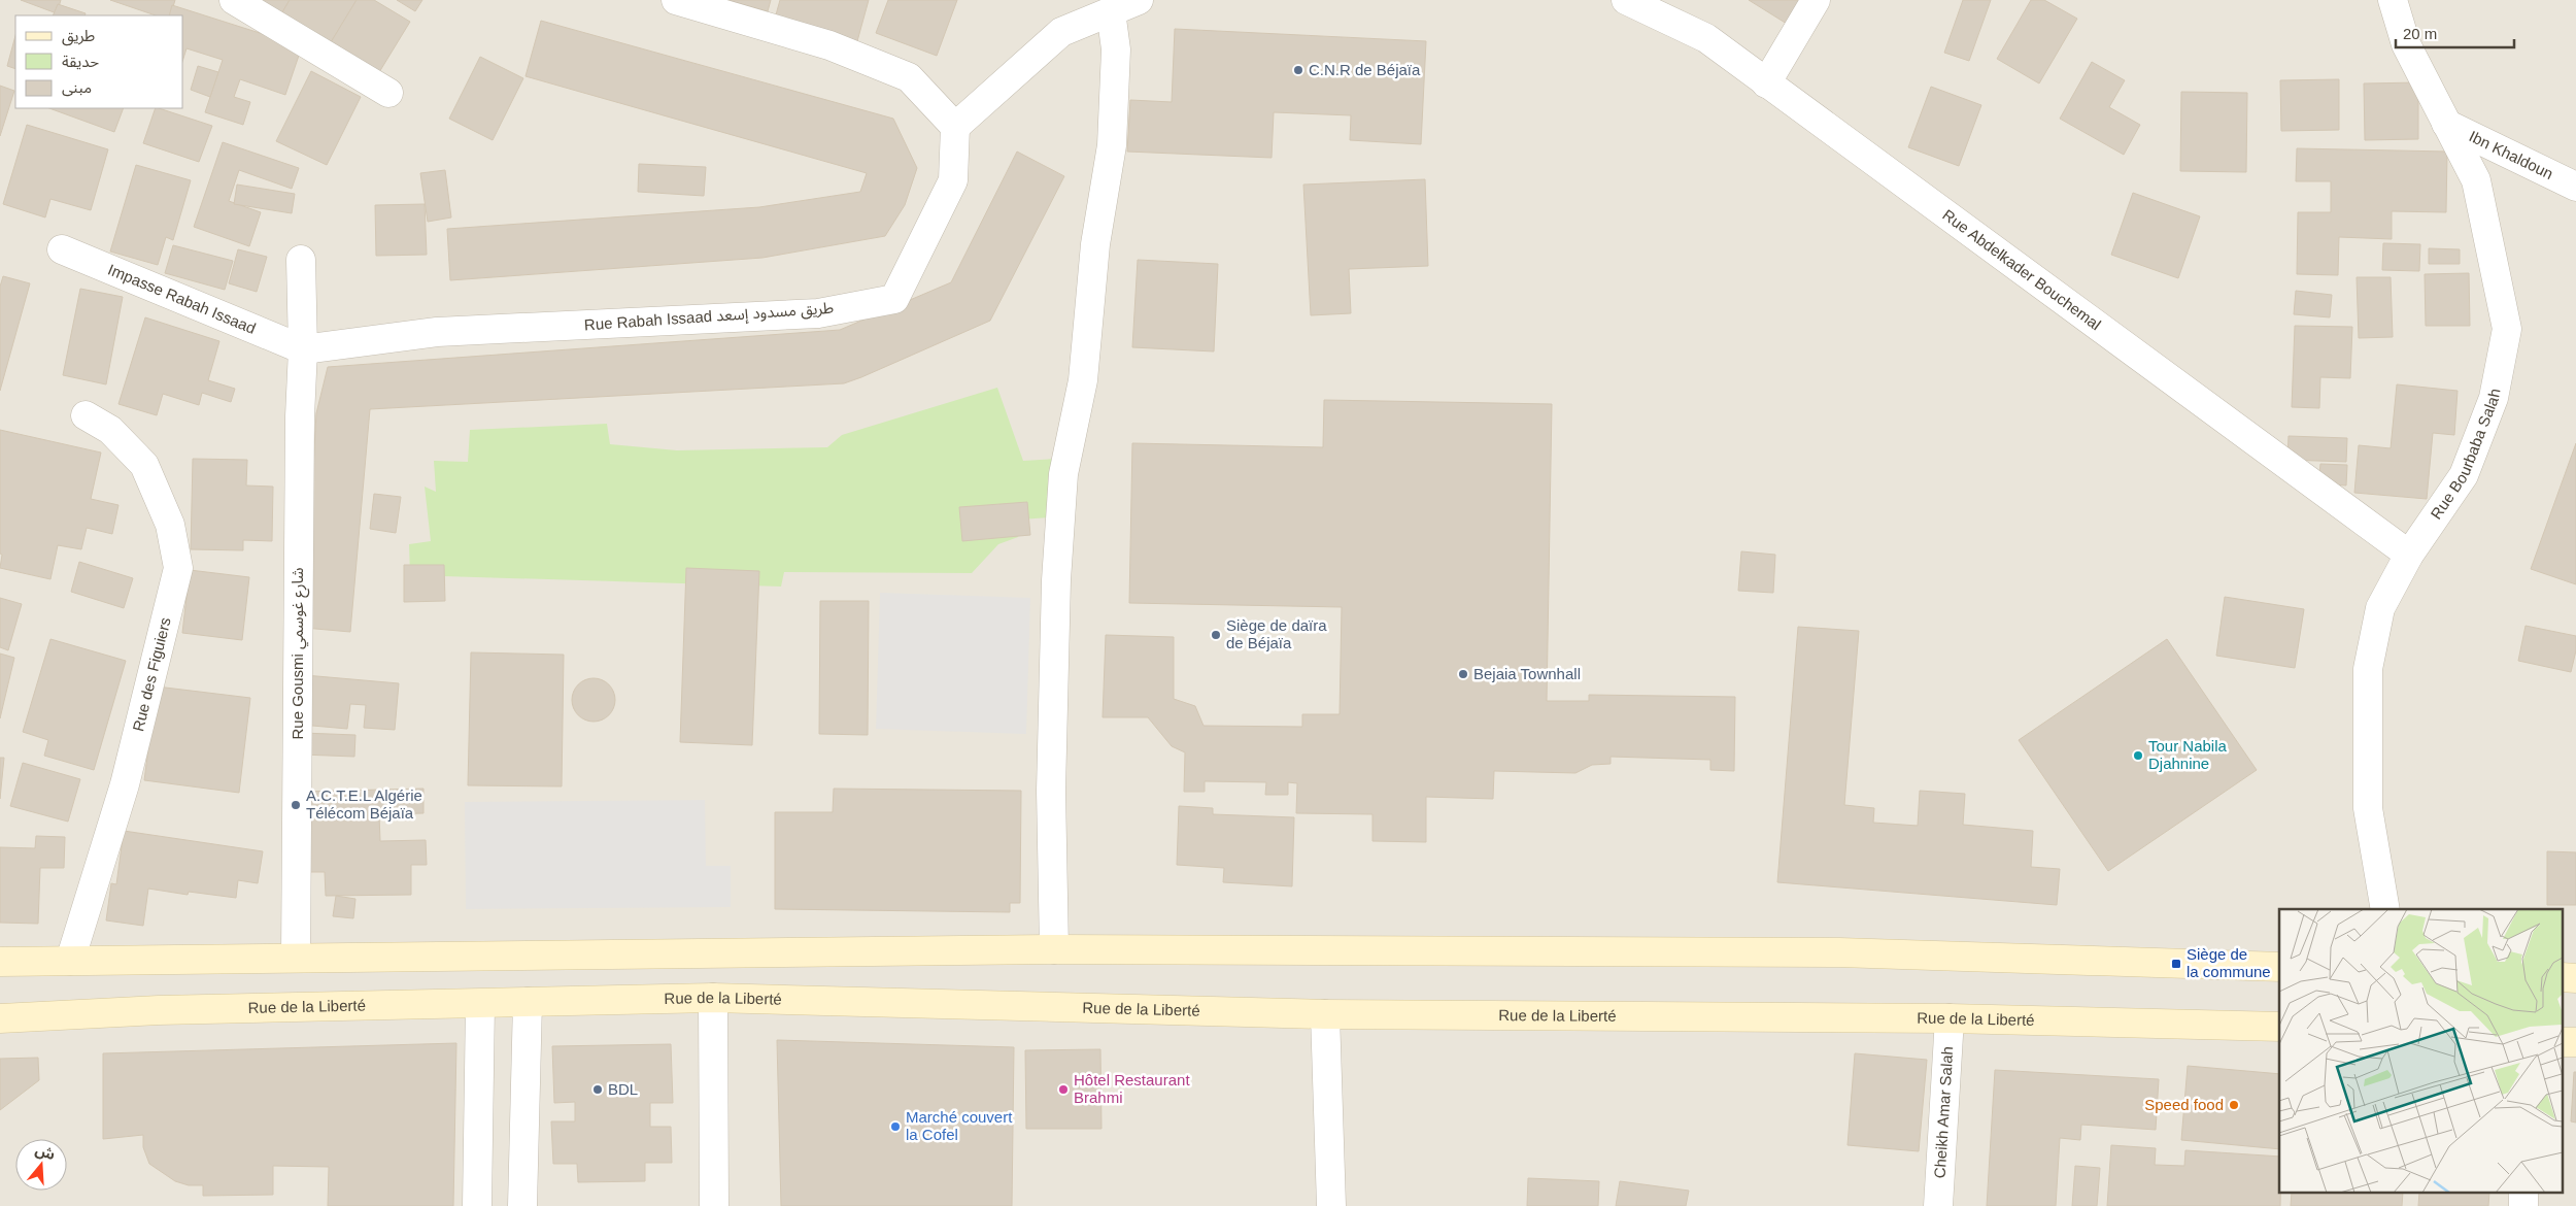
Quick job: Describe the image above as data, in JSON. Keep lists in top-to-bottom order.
{
  "streets": {
    "main road": ["Rue de la Liberté"],
    "street": [
      "Ibn Khaldoun",
      "Rue Abdelkader Bouchemal",
      "Impasse Rabah Issaad",
      "Rue Rabah Issaad طريق مسدود إسعد",
      "Rue Bourbaba Salah",
      "Rue Gousmi شارع غوسمي",
      "Rue des Figuiers",
      "Cheikh Amar Salah"
    ]
  },
  "crossings": [
    ["Ibn Khaldoun", "Rue Bourbaba Salah"],
    ["Rue Abdelkader Bouchemal", "Rue Bourbaba Salah"],
    ["Impasse Rabah Issaad", "Rue Rabah Issaad طريق مسدود إسعد"],
    ["Impasse Rabah Issaad", "Rue Gousmi شارع غوسمي"],
    ["Rue Rabah Issaad طريق مسدود إسعد", "Rue Gousmi شارع غوسمي"],
    ["Rue de la Liberté", "Cheikh Amar Salah"]
  ],
  "places": {
    "other": [
      "C.N.R de Béjaïa",
      "Siège de daïra de Béjaïa",
      "Bejaia Townhall",
      "Tour Nabila Djahnine",
      "A.C.T.E.L Algérie Télécom Béjaïa",
      "BDL",
      "Hôtel Restaurant Brahmi",
      "Speed food",
      "Marché couvert la Cofel"
    ],
    "transit": ["Siège de la commune"]
  },
  "legend": ["طريق", "حديقة", "مبنى"],
  "scale_bar": "20 m",
  "north": "top"
}
